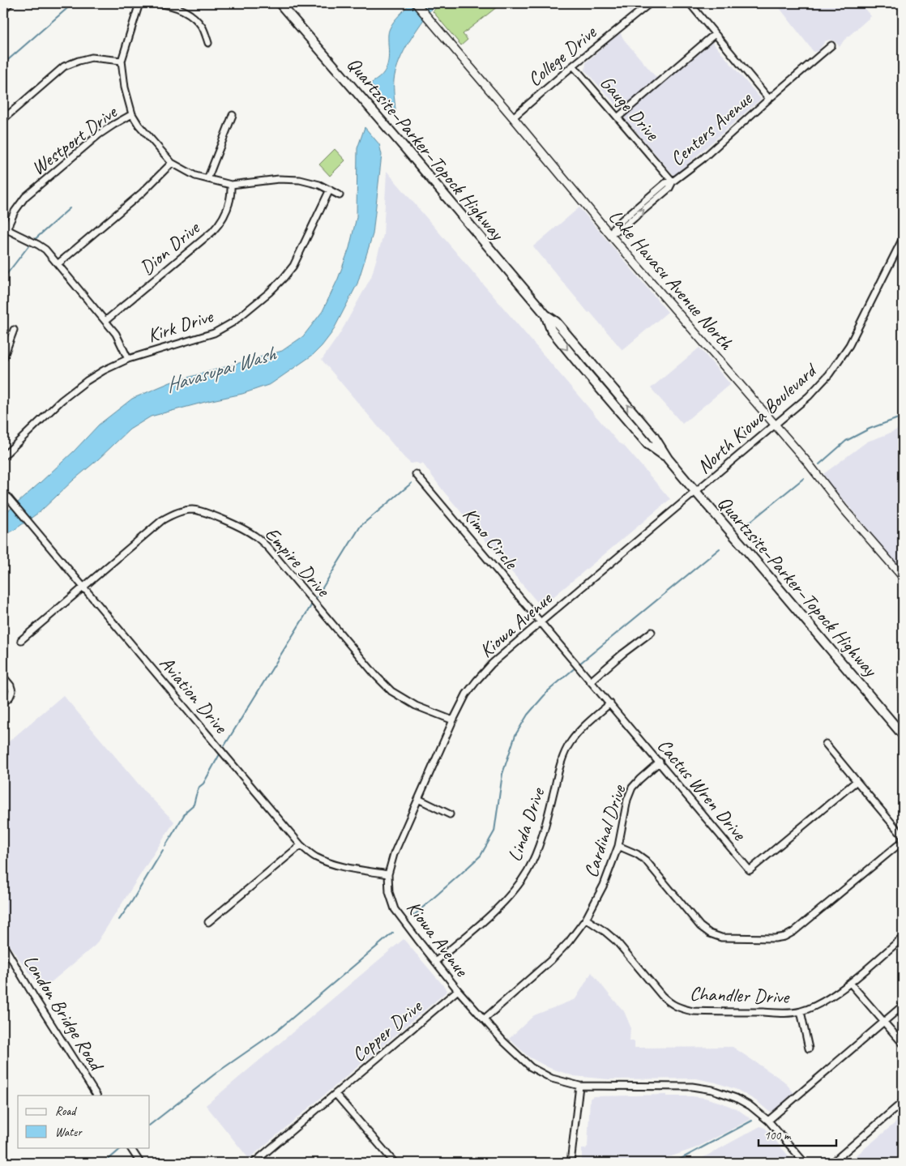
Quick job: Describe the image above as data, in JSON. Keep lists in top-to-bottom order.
{
  "streets": {
    "highway": ["Quartzsite–Parker–Topock Highway"],
    "main road": ["Lake Havasu Avenue North"],
    "street": [
      "College Drive",
      "Gauge Drive",
      "Centers Avenue",
      "Westport Drive",
      "Dion Drive",
      "Kirk Drive",
      "North Kiowa Boulevard",
      "Kimo Circle",
      "Empire Drive",
      "Kiowa Avenue",
      "Aviation Drive",
      "Cactus Wren Drive",
      "Linda Drive",
      "Cardinal Drive",
      "Chandler Drive",
      "London Bridge Road",
      "Copper Drive"
    ]
  },
  "crossings": [
    ["College Drive", "Gauge Drive"],
    ["College Drive", "Lake Havasu Avenue North"],
    ["Gauge Drive", "Centers Avenue"],
    ["Centers Avenue", "Lake Havasu Avenue North"],
    ["Quartzsite–Parker–Topock Highway", "North Kiowa Boulevard"],
    ["Quartzsite–Parker–Topock Highway", "Kiowa Avenue"],
    ["Lake Havasu Avenue North", "North Kiowa Boulevard"],
    ["North Kiowa Boulevard", "Kiowa Avenue"],
    ["Kimo Circle", "Kiowa Avenue"],
    ["Kimo Circle", "Cactus Wren Drive"],
    ["Empire Drive", "Kiowa Avenue"],
    ["Empire Drive", "Aviation Drive"],
    ["Kiowa Avenue", "Aviation Drive"],
    ["Kiowa Avenue", "Cactus Wren Drive"],
    ["Kiowa Avenue", "Linda Drive"],
    ["Kiowa Avenue", "Cardinal Drive"],
    ["Kiowa Avenue", "Copper Drive"],
    ["Cactus Wren Drive", "Linda Drive"],
    ["Cactus Wren Drive", "Cardinal Drive"],
    ["Cardinal Drive", "Chandler Drive"]
  ],
  "water": ["Havasupai Wash"],
  "legend": ["Road", "Water"],
  "scale_bar": "100 m"
}
